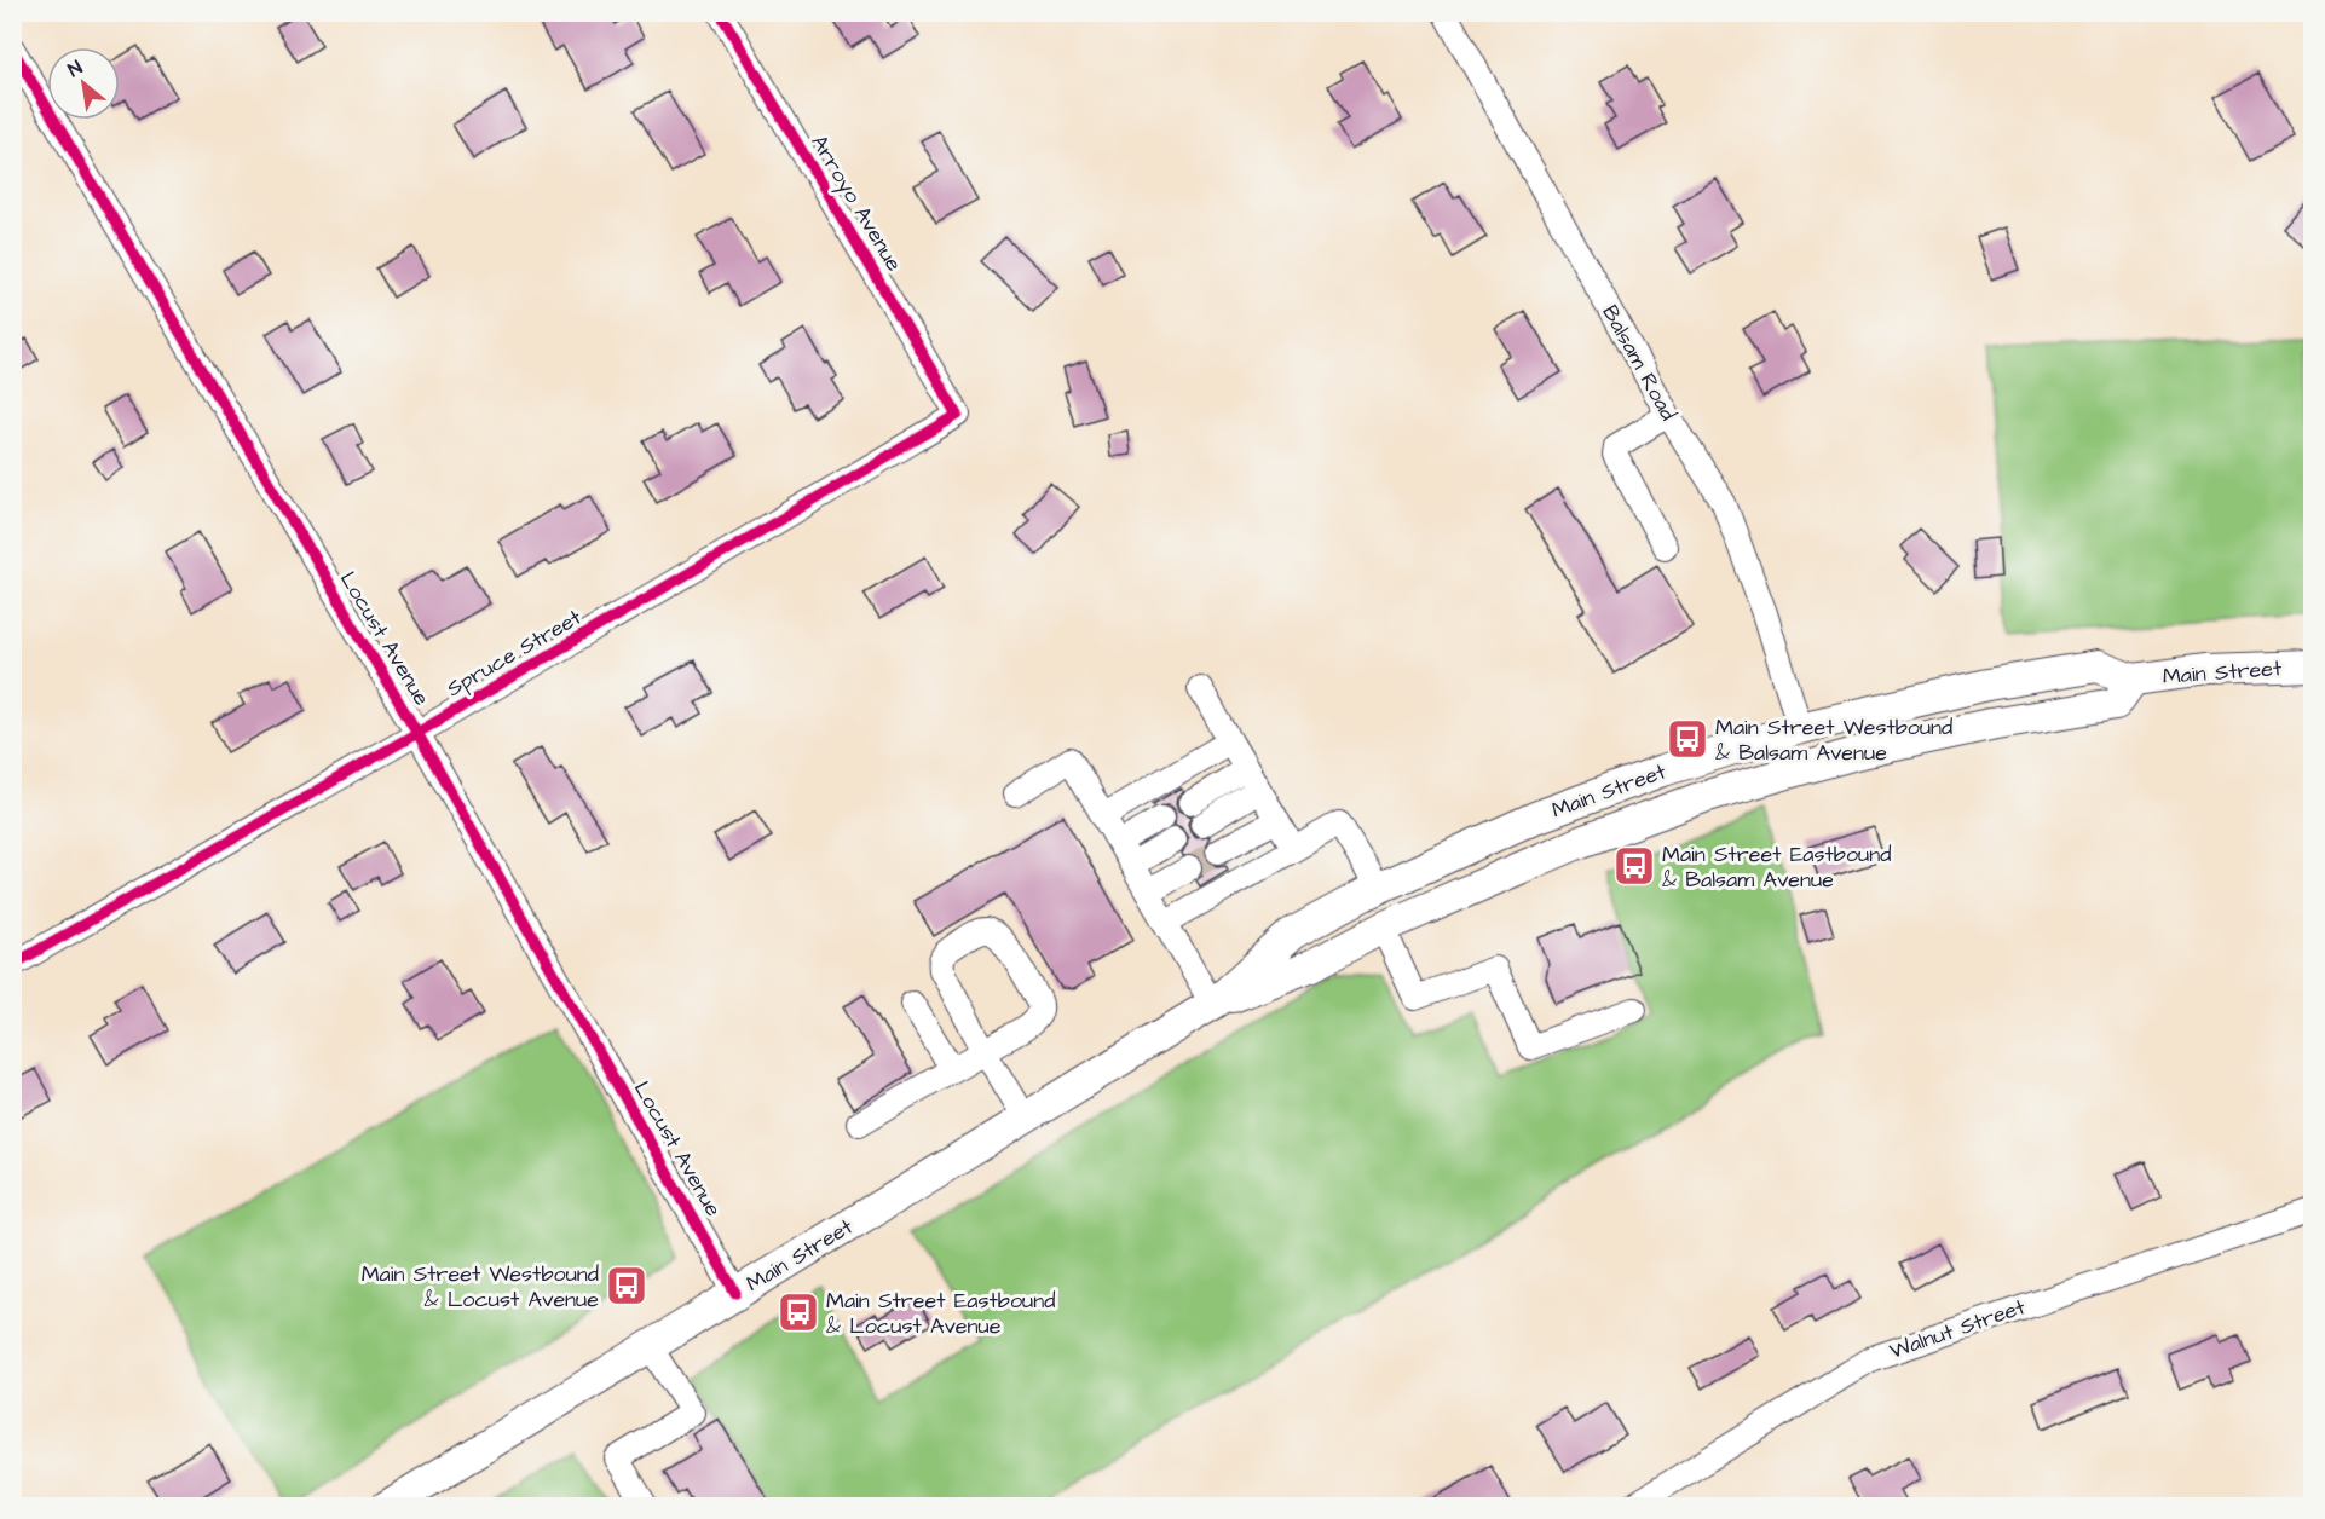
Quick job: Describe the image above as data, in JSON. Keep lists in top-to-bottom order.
{
  "streets": {
    "main road": ["Main Street"],
    "street": [
      "Arroyo Avenue",
      "Balsam Road",
      "Locust Avenue",
      "Spruce Street",
      "Walnut Street"
    ]
  },
  "crossings": [
    ["Arroyo Avenue", "Spruce Street"],
    ["Balsam Road", "Main Street"],
    ["Locust Avenue", "Spruce Street"],
    ["Locust Avenue", "Main Street"]
  ],
  "places": {
    "bus stop": [
      "Main Street Westbound & Balsam Avenue",
      "Main Street Eastbound & Balsam Avenue",
      "Main Street Westbound & Locust Avenue",
      "Main Street Eastbound & Locust Avenue"
    ]
  },
  "north": "top left"
}
